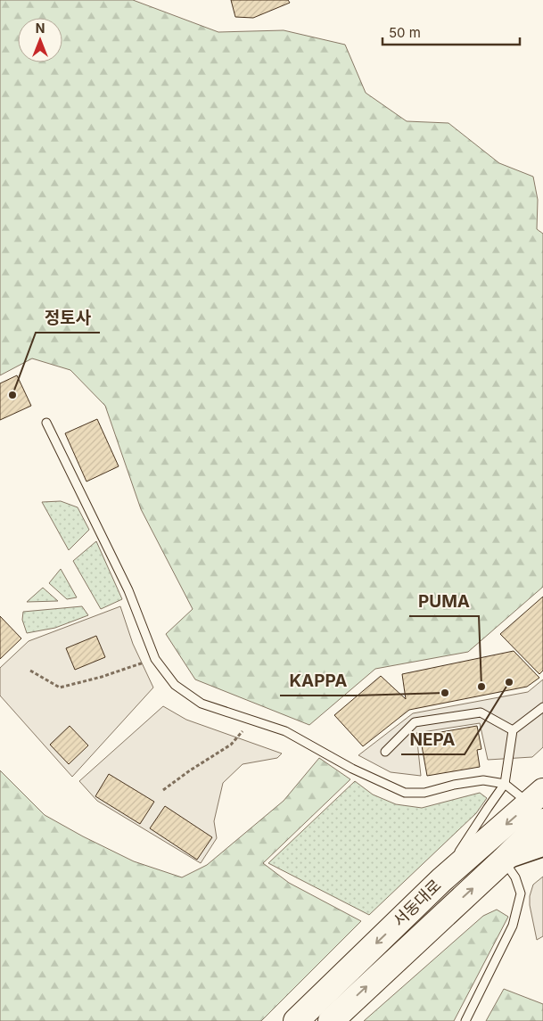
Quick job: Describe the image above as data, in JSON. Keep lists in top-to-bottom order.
{
  "streets": {
    "main road": ["서동대로"]
  },
  "places": [
    "정토사",
    "NEPA",
    "PUMA",
    "KAPPA"
  ],
  "scale_bar": "50 m",
  "north": "top"
}
